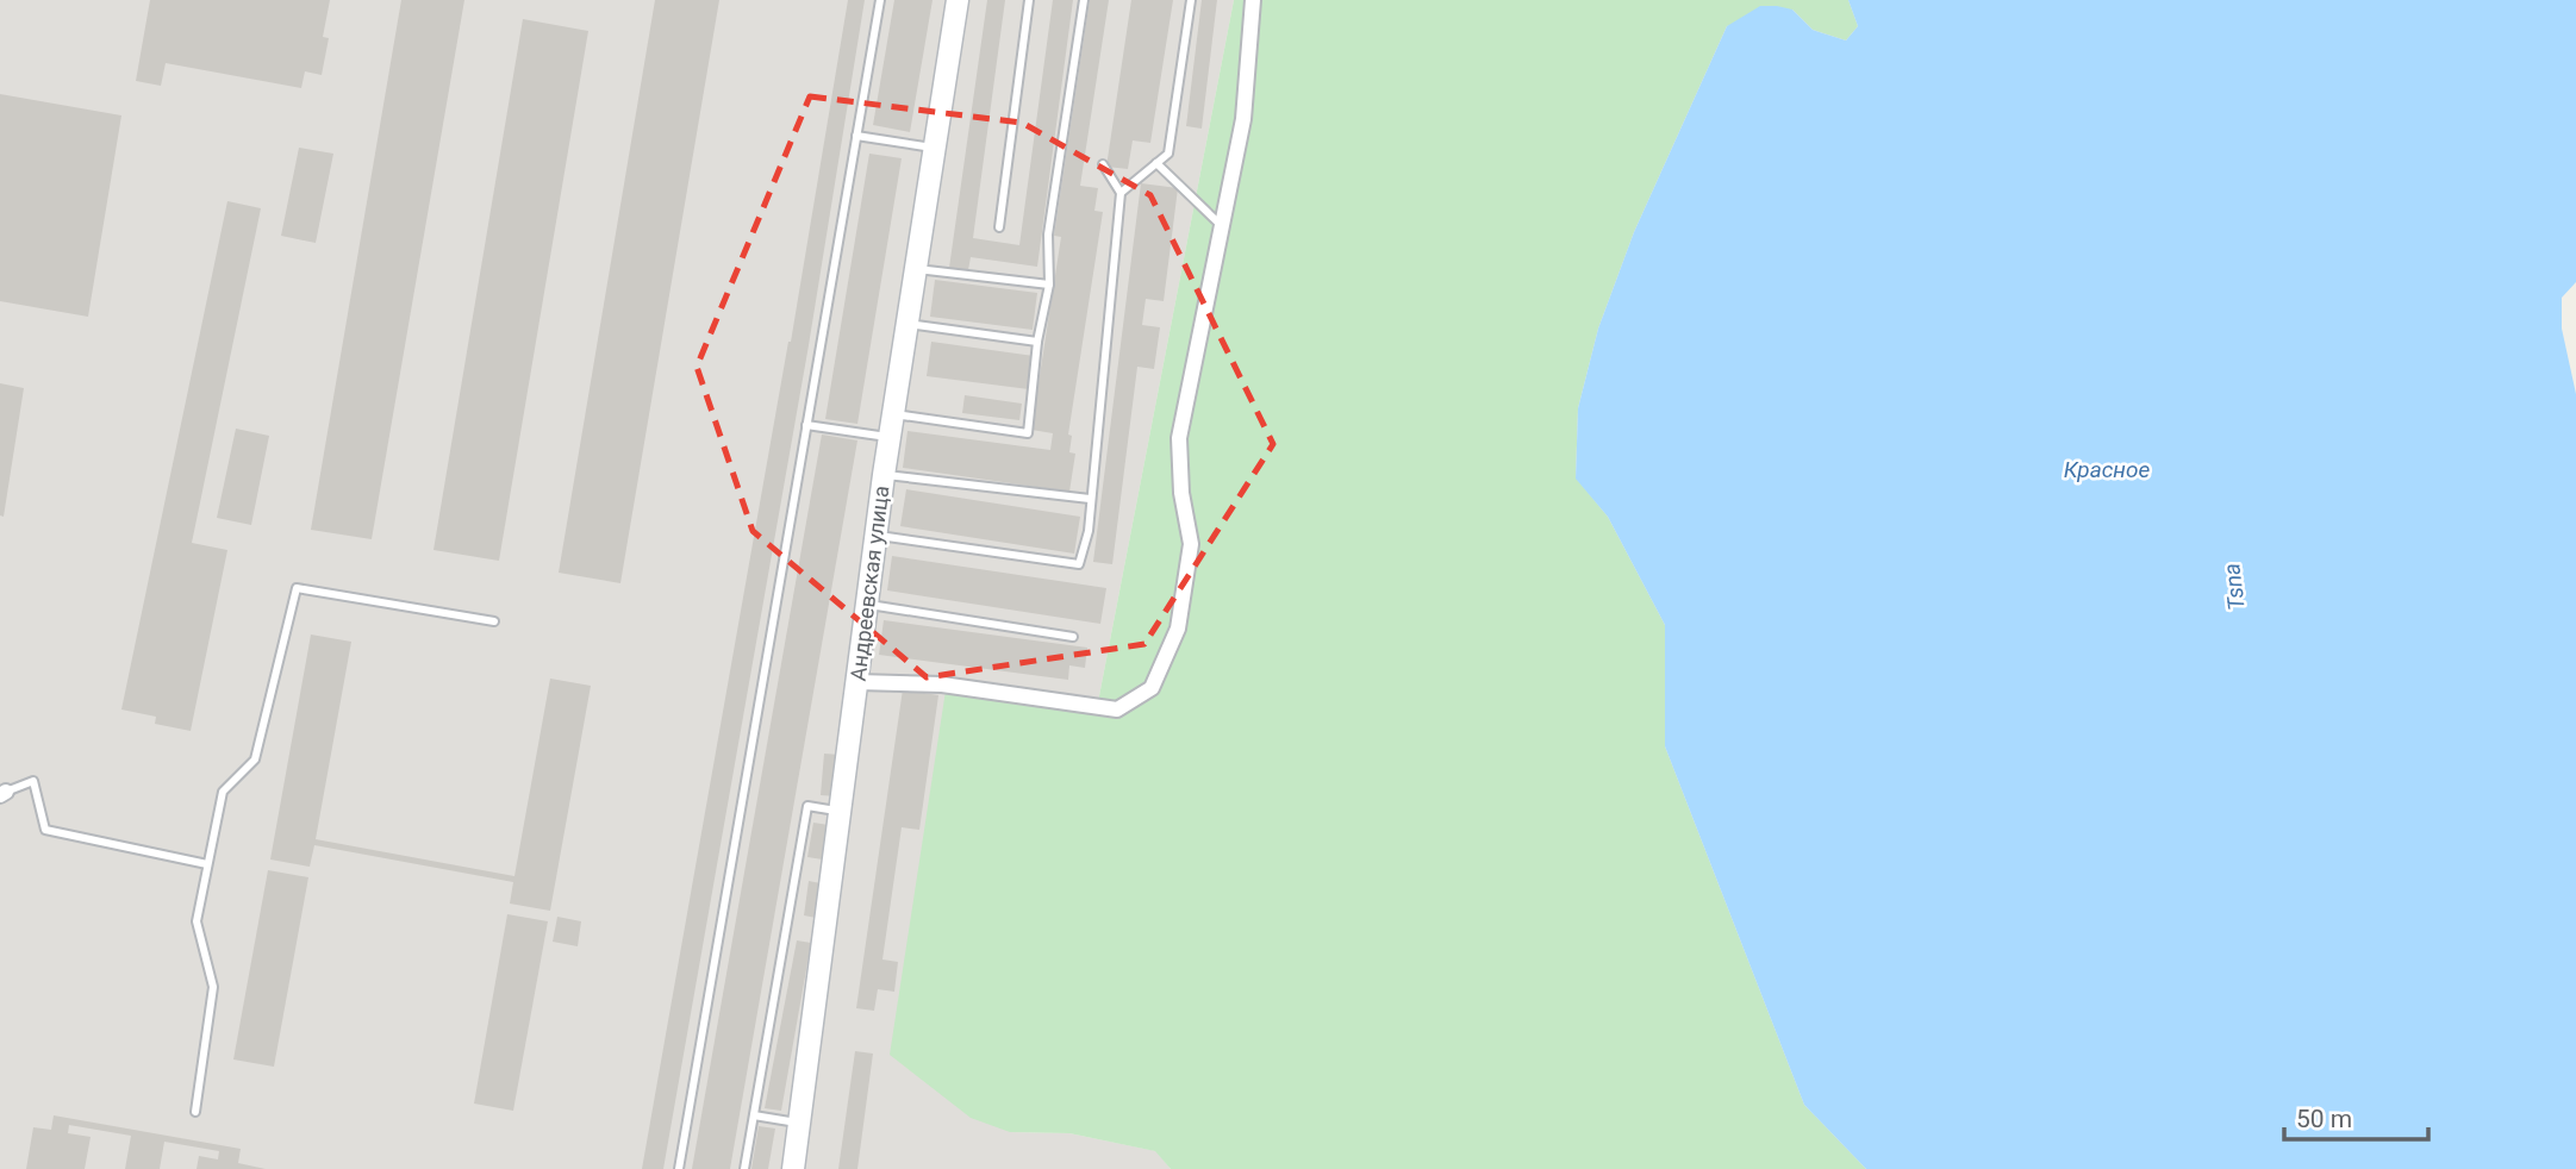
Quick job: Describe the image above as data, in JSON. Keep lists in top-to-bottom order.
{
  "streets": {
    "street": ["Андреевская улица"]
  },
  "water": ["Красное", "Tsna"],
  "scale_bar": "50 m"
}
